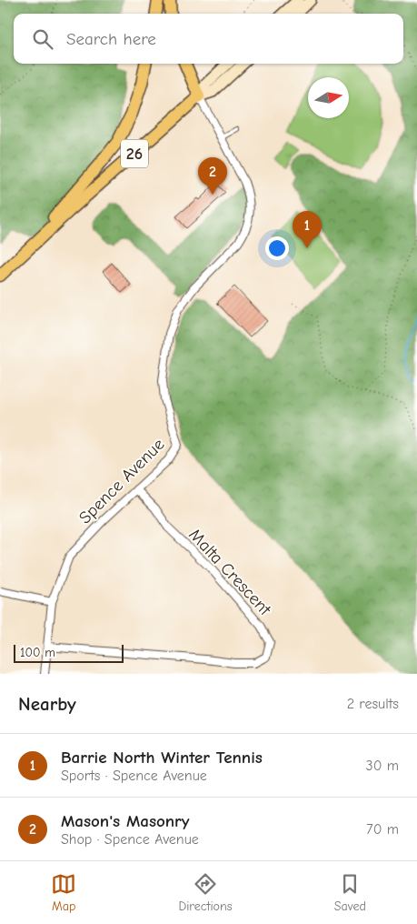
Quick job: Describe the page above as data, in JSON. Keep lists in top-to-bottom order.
{
  "streets": {
    "main road": ["26"],
    "street": ["Spence Avenue", "Malta Crescent"]
  },
  "crossings": [
    ["26", "Spence Avenue"],
    ["Spence Avenue", "Malta Crescent"]
  ],
  "scale_bar": "100 m",
  "north": "right",
  "page": {
    "search": "Search here",
    "pins": ["2", "1"],
    "scale": "100 m",
    "heading": ["Nearby", "2 results"],
    "list": [
      {
        "mark": "1",
        "name": "Barrie North Winter Tennis",
        "note": "Sports · Spence Avenue",
        "value": "30 m"
      },
      {
        "mark": "2",
        "name": "Mason's Masonry",
        "note": "Shop · Spence Avenue",
        "value": "70 m"
      }
    ],
    "nav": ["Map", "Directions", "Saved"]
  }
}
